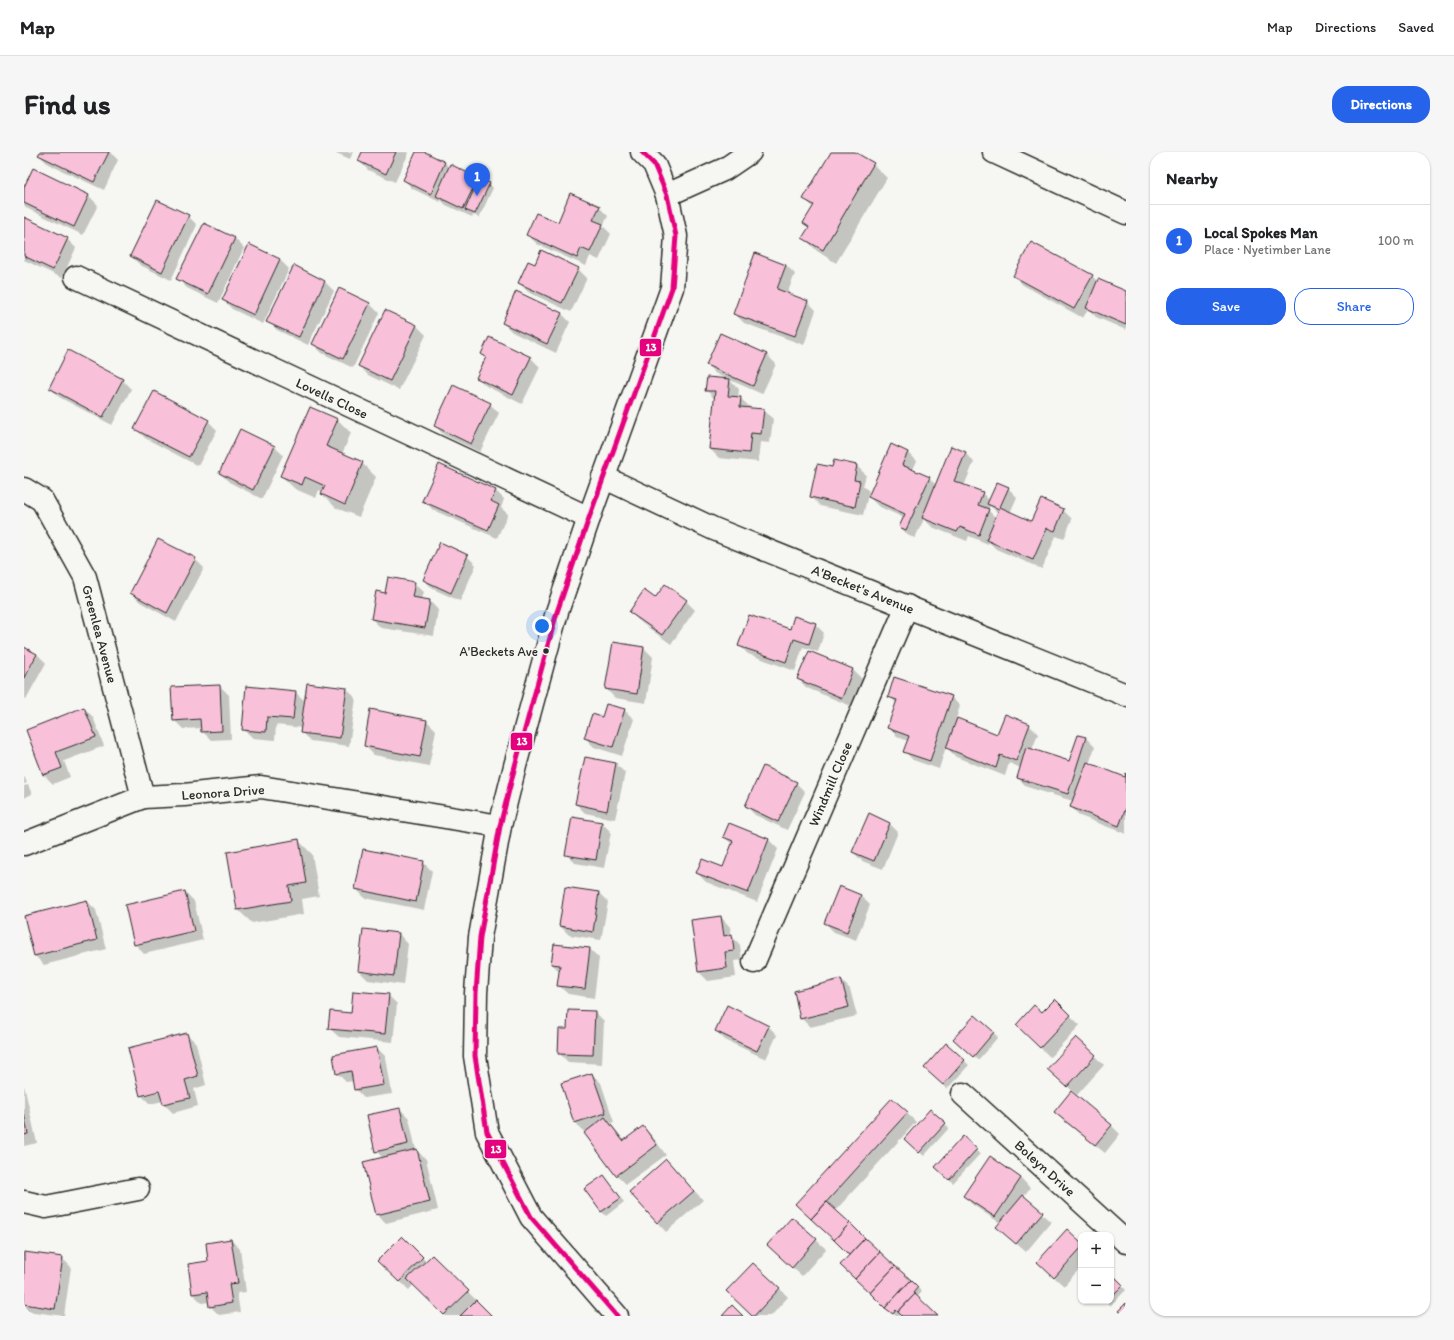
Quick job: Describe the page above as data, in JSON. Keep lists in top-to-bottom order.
{
  "streets": {
    "street": [
      "Lovells Close",
      "A'Becket's Avenue",
      "Greenlea Avenue",
      "Windmill Close",
      "Leonora Drive",
      "Boleyn Drive"
    ]
  },
  "crossings": [
    ["A'Becket's Avenue", "Windmill Close"],
    ["Greenlea Avenue", "Leonora Drive"]
  ],
  "places": ["A'Beckets Ave"],
  "lines": ["transit line 13"],
  "page": {
    "header": "Map",
    "nav": ["Map", "Directions", "Saved"],
    "buttons": [
      "Directions",
      ["Save", "Share"]
    ],
    "title": "Find us",
    "heading": "Nearby",
    "pins": "1",
    "list": [
      {
        "mark": "1",
        "name": "Local Spokes Man",
        "note": "Place · Nyetimber Lane",
        "value": "100 m"
      }
    ],
    "map_buttons": ["+", "−"]
  }
}
